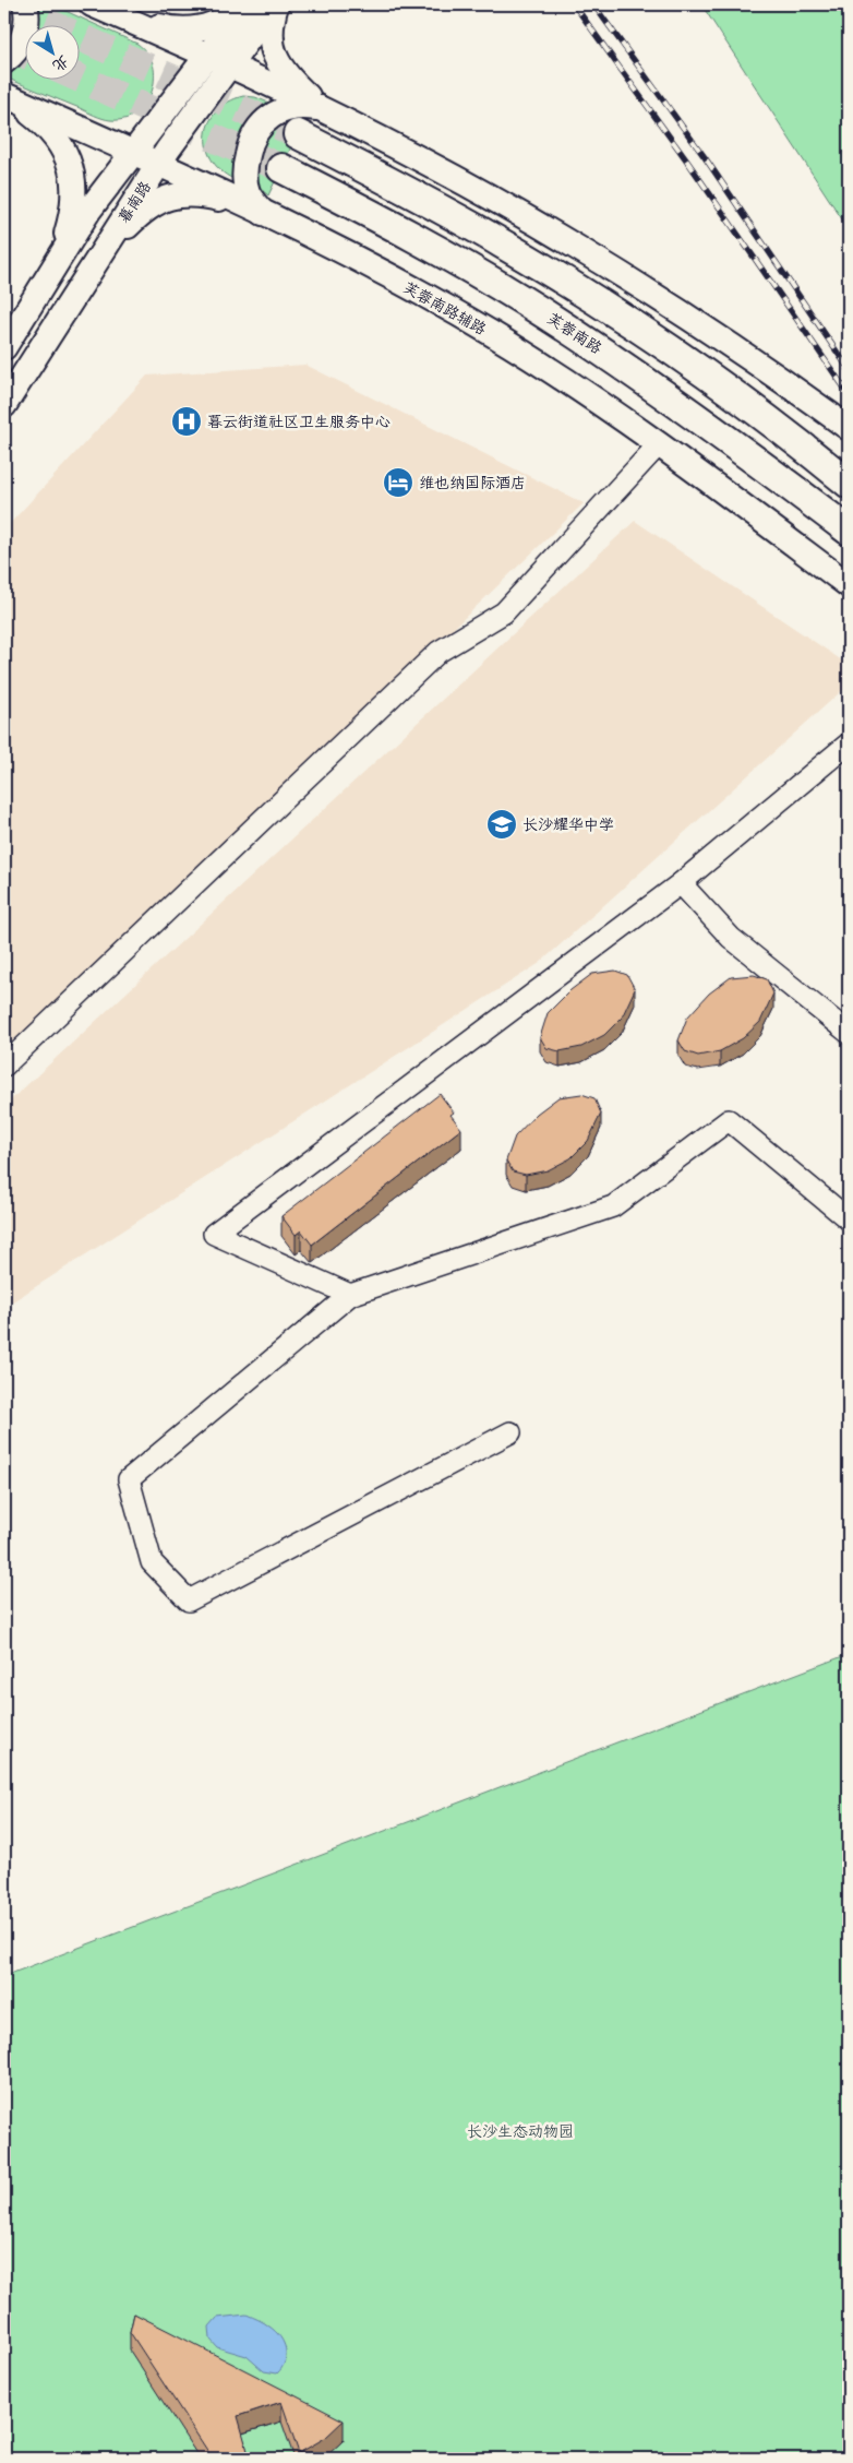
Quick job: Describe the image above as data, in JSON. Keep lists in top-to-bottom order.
{
  "streets": {
    "highway": ["芙蓉南路"],
    "main road": ["暮南路", "芙蓉南路辅路"]
  },
  "crossings": [
    ["暮南路", "芙蓉南路辅路"]
  ],
  "parks": ["长沙生态动物园"],
  "places": {
    "hospital": ["暮云街道社区卫生服务中心"],
    "hotel": ["维也纳国际酒店"],
    "school or university": ["长沙耀华中学"]
  },
  "north": "bottom right"
}
